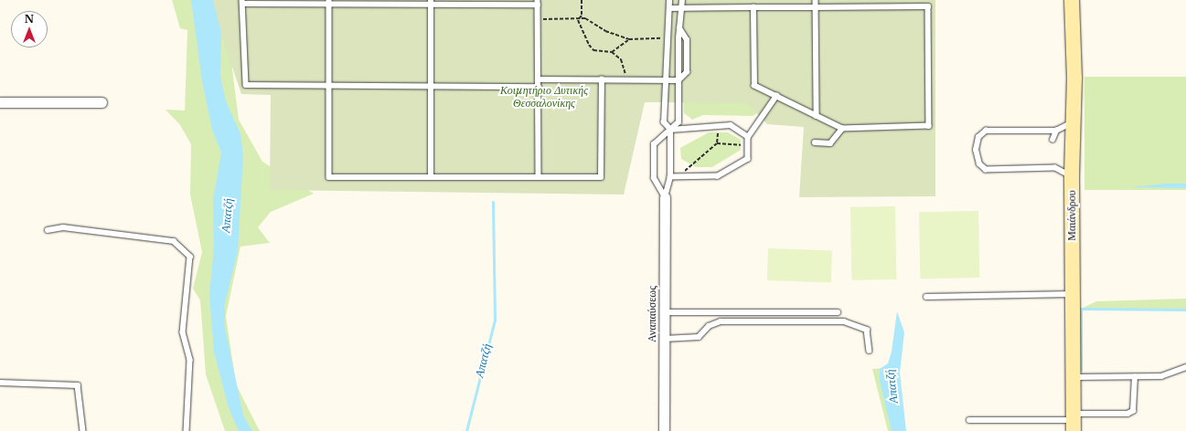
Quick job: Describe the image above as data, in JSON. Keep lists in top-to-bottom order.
{
  "streets": {
    "main road": ["Μαιάνδρου"],
    "street": ["Αναπαύσεως"]
  },
  "water": ["Απατζή"],
  "parks": ["Κοιμητήριο Δυτικής Θεσσαλονίκης"],
  "north": "top"
}
